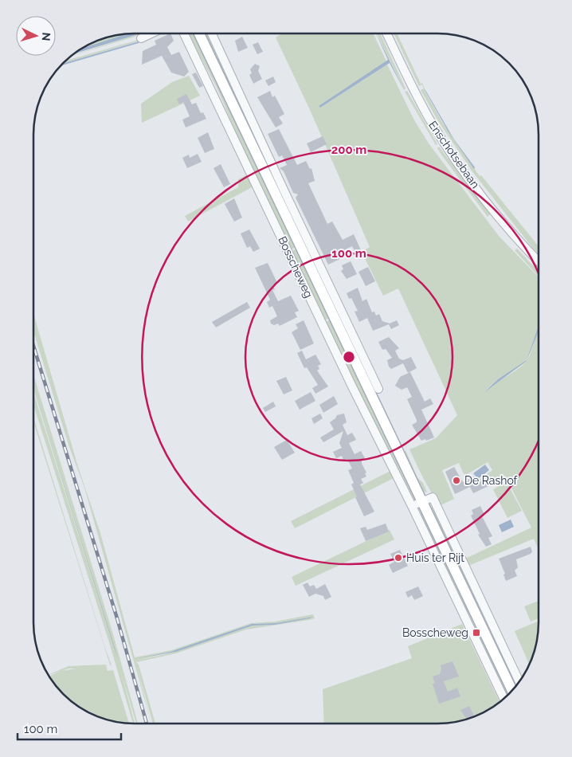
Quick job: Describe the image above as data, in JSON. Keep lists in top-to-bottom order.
{
  "streets": {
    "main road": ["Bosscheweg"],
    "street": ["Enschotsebaan"]
  },
  "places": {
    "other": ["De Rashof", "Huis ter Rijt"],
    "transit": ["Bosscheweg"]
  },
  "scale_bar": "100 m",
  "north": "right",
  "rings": ["200 m", "100 m"]
}
